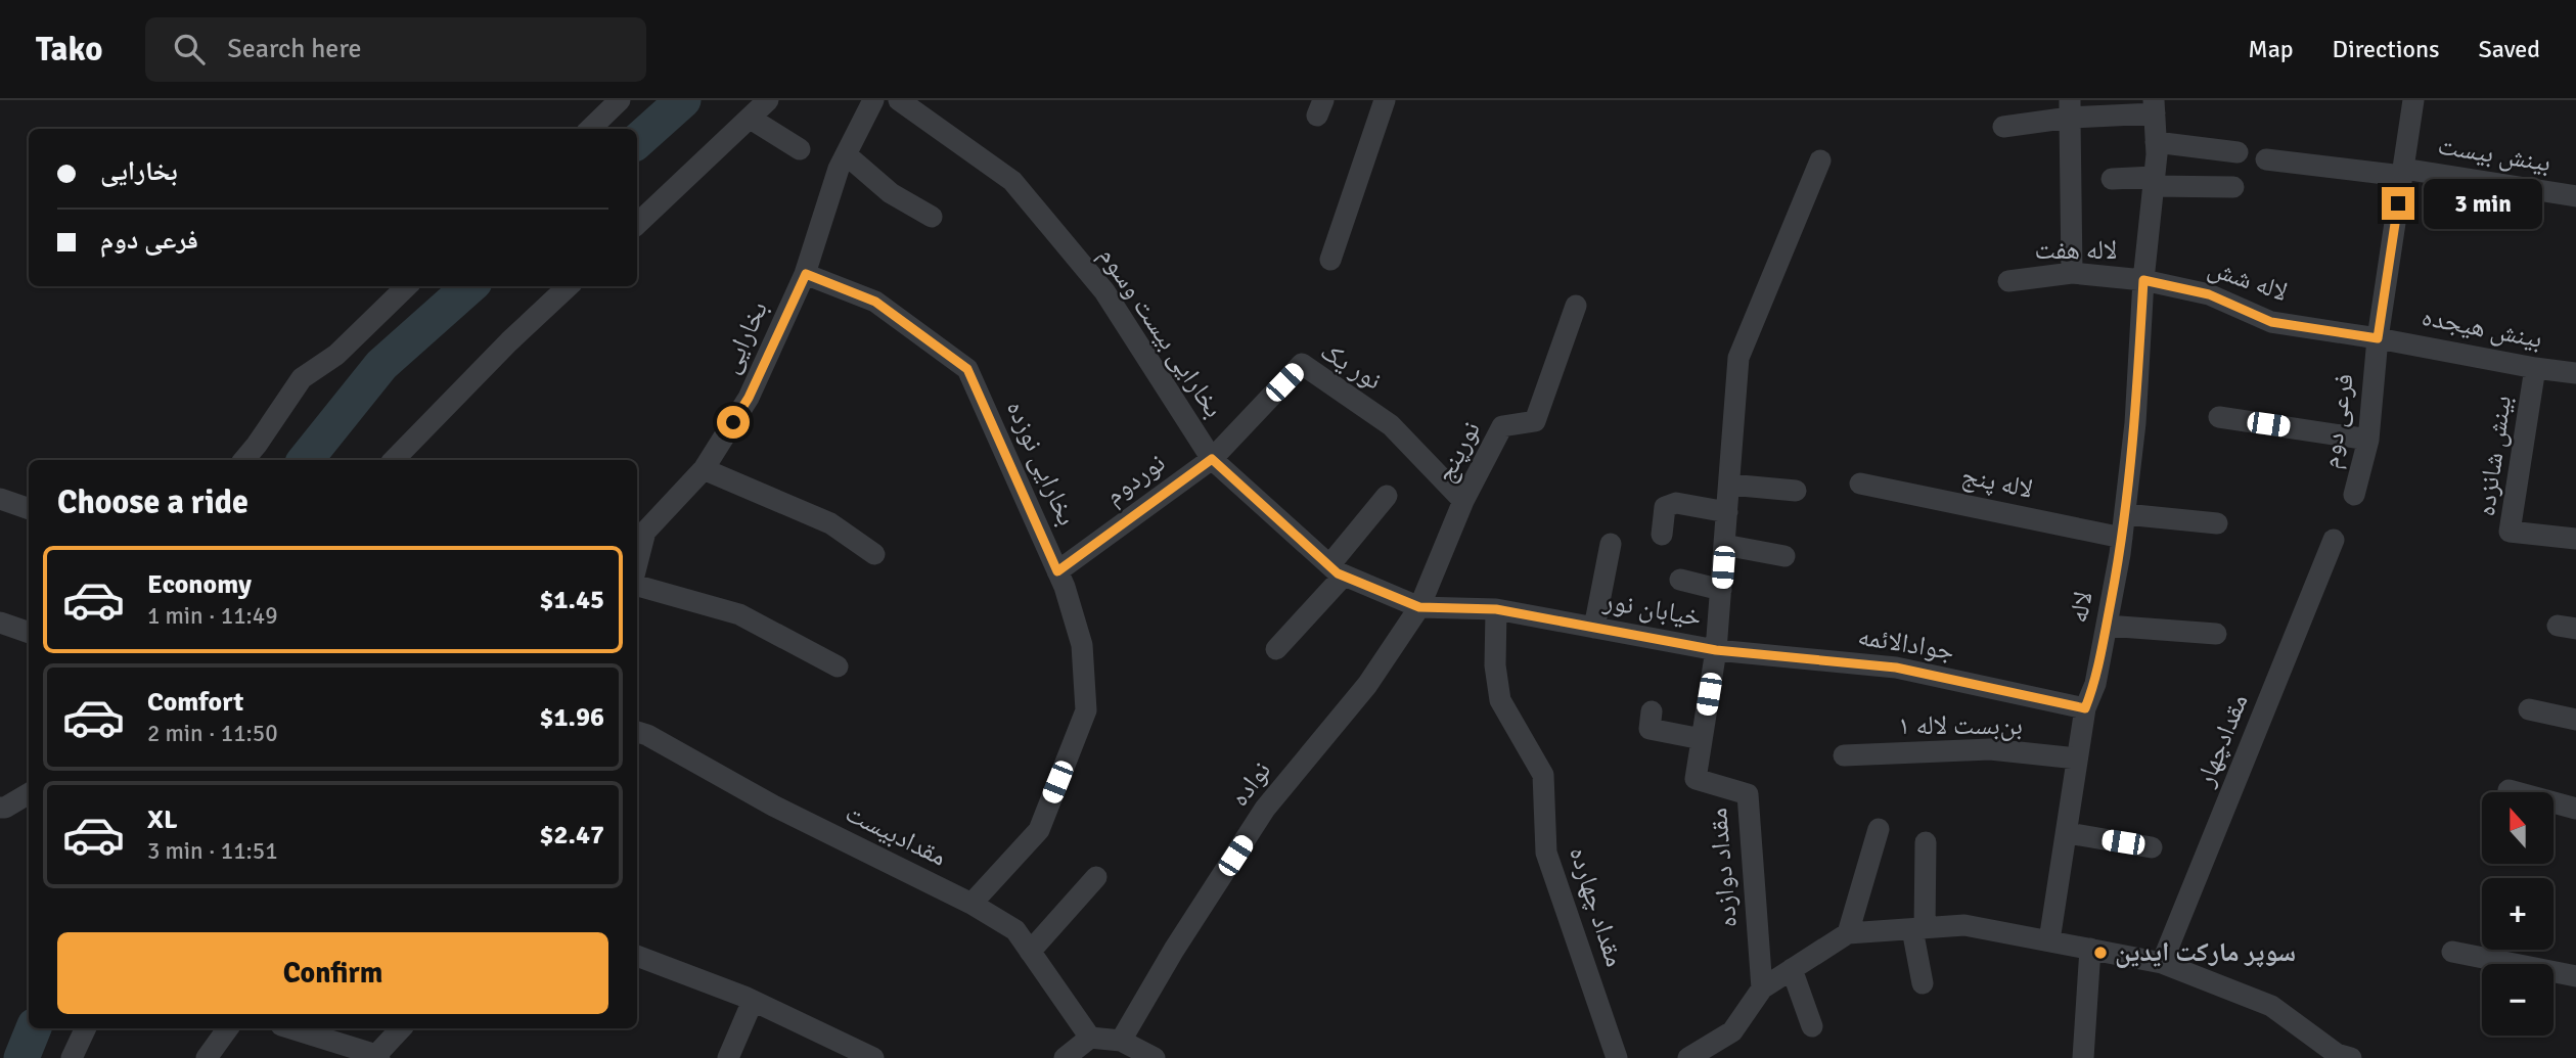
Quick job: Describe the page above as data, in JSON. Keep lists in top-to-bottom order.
{
  "streets": {
    "street": [
      "بینش بیست",
      "لاله هفت",
      "لاله شش",
      "بینش هیجده",
      "بخارایی بیست وسوم",
      "بخارایی",
      "نور یک",
      "فرعی دوم",
      "نورپنج",
      "بینش شانزده",
      "بخارایی نوزده",
      "نوردوم",
      "لاله پنج",
      "لاله",
      "خیابان نور",
      "جوادالائمه",
      "بن‌بست لاله ۱",
      "مقدادچهار",
      "نواده",
      "مقدادبیست",
      "مقداد دوازده",
      "مقداد چهارده"
    ]
  },
  "crossings": [
    ["بینش بیست", "فرعی دوم"],
    ["لاله هفت", "لاله شش"],
    ["لاله هفت", "لاله"],
    ["لاله شش", "بینش هیجده"],
    ["لاله شش", "فرعی دوم"],
    ["لاله شش", "لاله"],
    ["بینش هیجده", "فرعی دوم"],
    ["بینش هیجده", "بینش شانزده"],
    ["بخارایی بیست وسوم", "نور یک"],
    ["بخارایی بیست وسوم", "نوردوم"],
    ["بخارایی بیست وسوم", "خیابان نور"],
    ["بخارایی", "بخارایی نوزده"],
    ["نور یک", "نورپنج"],
    ["نور یک", "نوردوم"],
    ["نور یک", "خیابان نور"],
    ["نورپنج", "خیابان نور"],
    ["نورپنج", "نواده"],
    ["بخارایی نوزده", "نوردوم"],
    ["بخارایی نوزده", "مقدادبیست"],
    ["نوردوم", "خیابان نور"],
    ["لاله پنج", "لاله"],
    ["لاله", "جوادالائمه"],
    ["لاله", "بن‌بست لاله ۱"],
    ["خیابان نور", "جوادالائمه"],
    ["خیابان نور", "نواده"],
    ["خیابان نور", "مقداد چهارده"]
  ],
  "places": ["سوپر مارکت ایدین"],
  "north": "top",
  "page": {
    "header": "Tako",
    "search": "Search here",
    "nav": ["Map", "Directions", "Saved"],
    "banner": ["بخارایی", "فرعی دوم"],
    "bubble": "3 min",
    "heading": "Choose a ride",
    "list": [
      {
        "name": "Economy",
        "note": "1 min · 11:49",
        "value": "$1.45"
      },
      {
        "name": "Comfort",
        "note": "2 min · 11:50",
        "value": "$1.96"
      },
      {
        "name": "XL",
        "note": "3 min · 11:51",
        "value": "$2.47"
      }
    ],
    "map_buttons": ["+", "−"],
    "buttons": "Confirm"
  }
}
